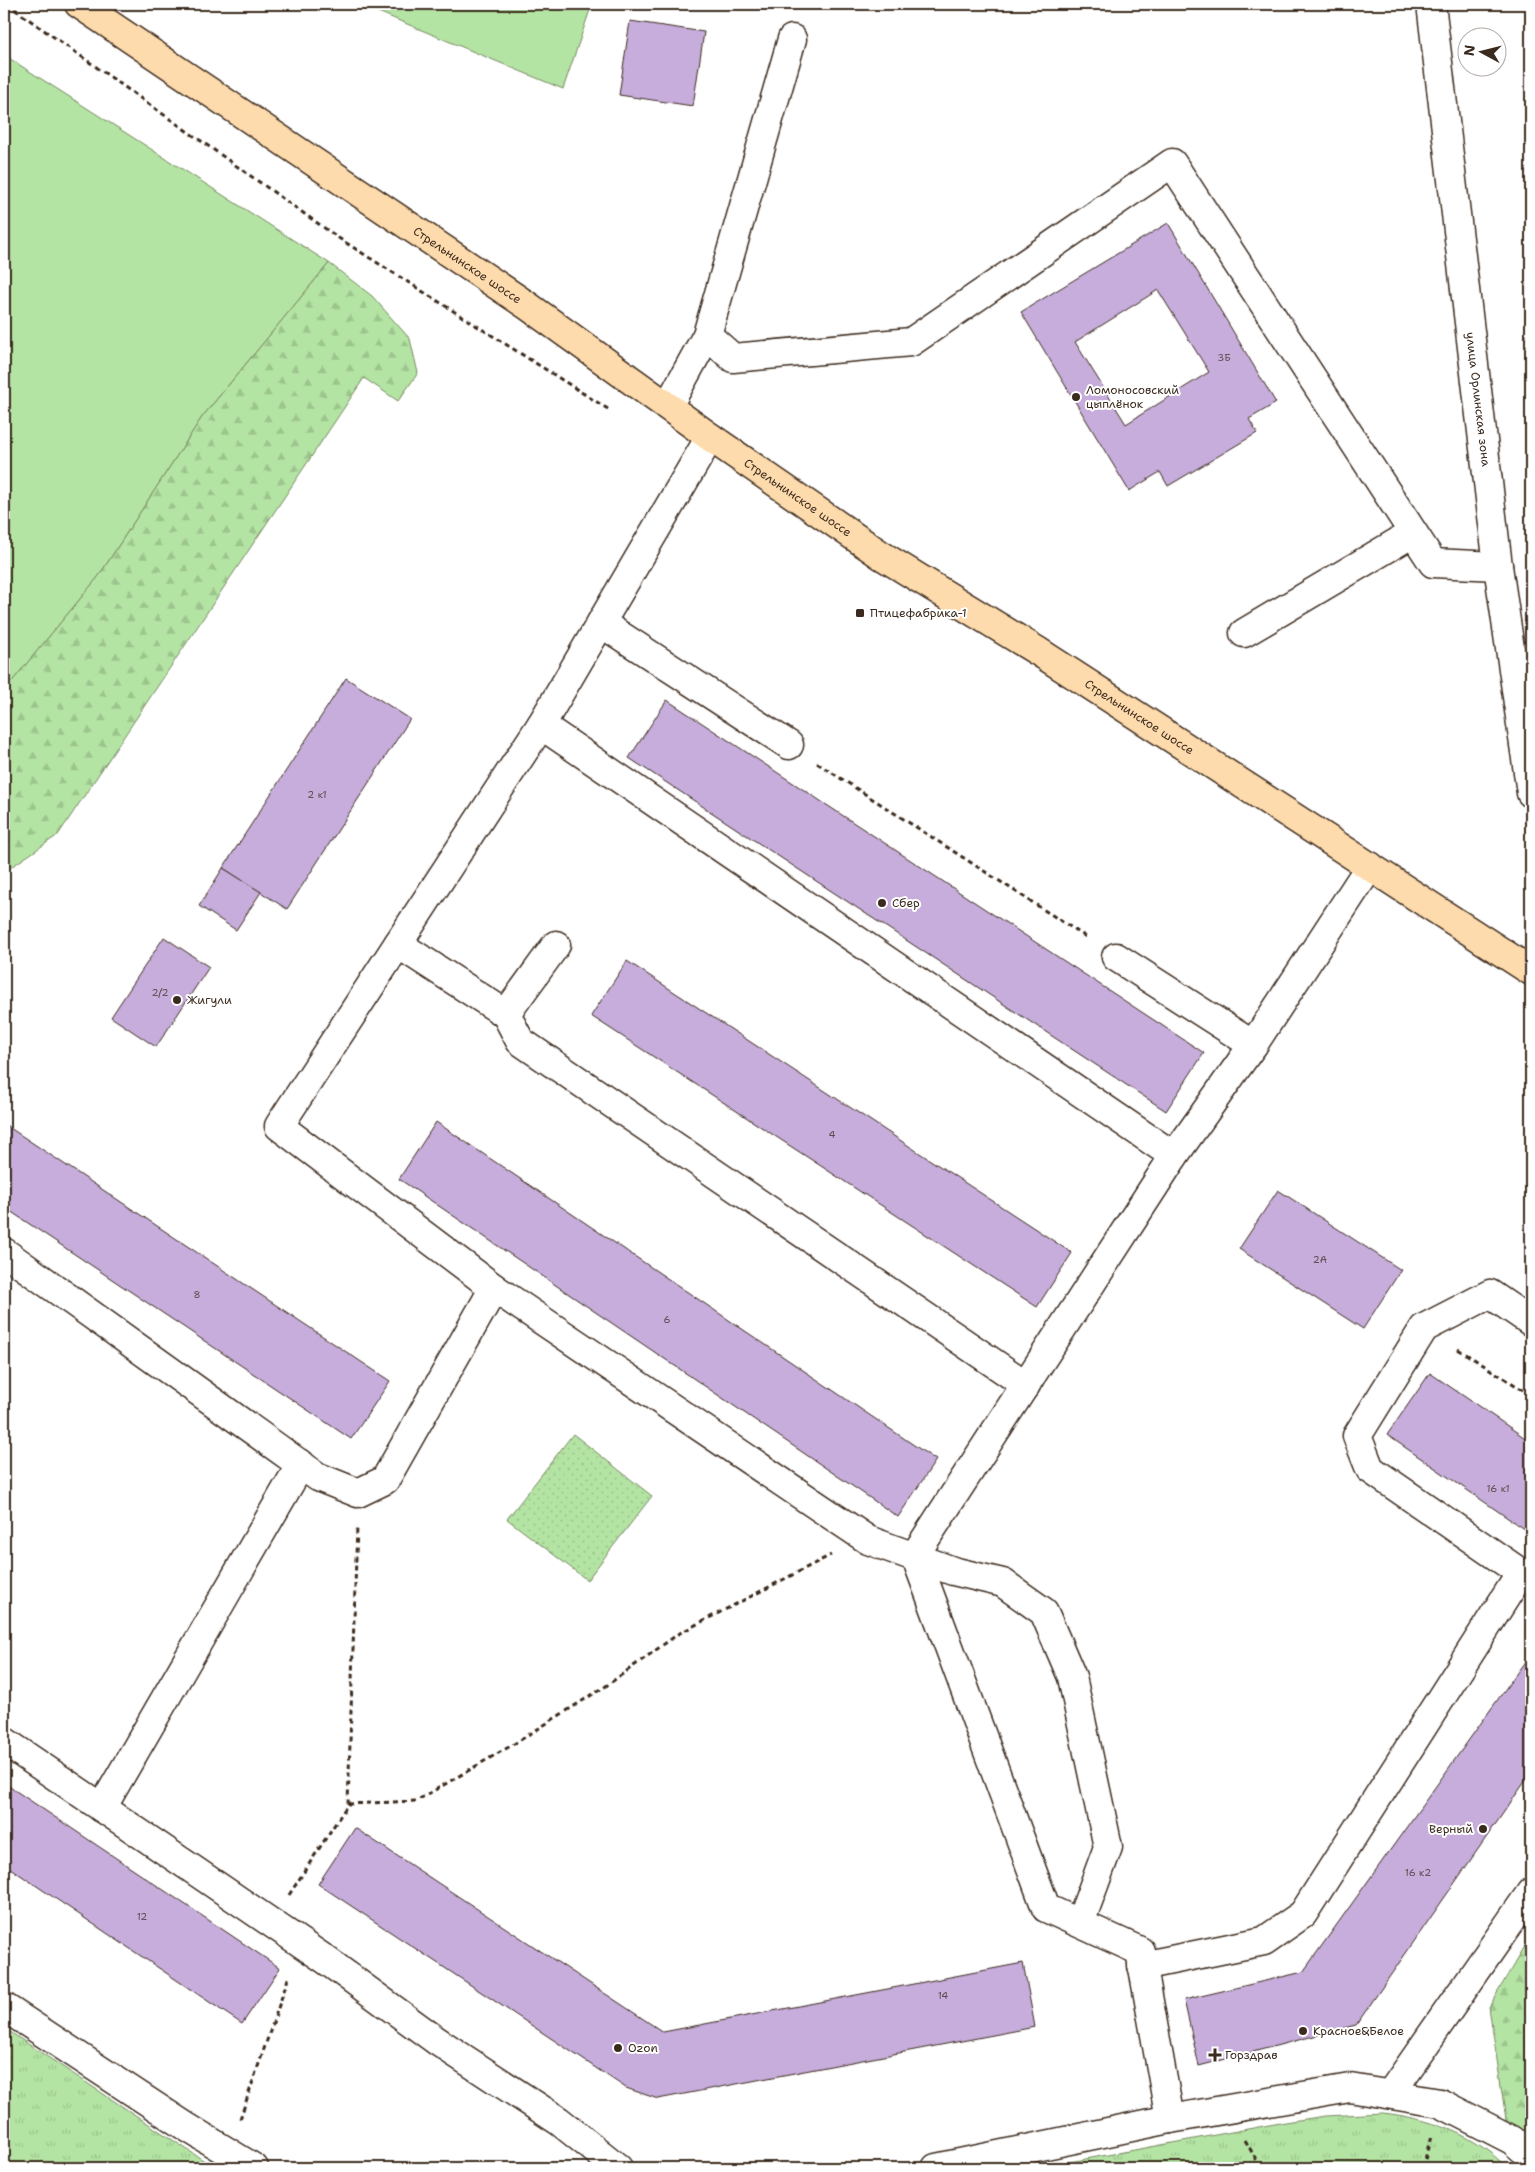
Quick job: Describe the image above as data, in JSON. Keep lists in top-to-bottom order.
{
  "streets": {
    "main road": ["Стрельнинское шоссе"],
    "street": ["улица Орлинская зона"]
  },
  "places": {
    "other": [
      "Ломоносовский цыплёнок",
      "Сбер",
      "Жигули",
      "Верный",
      "Красное&Белое",
      "Ozon"
    ],
    "transit": ["Птицефабрика-1"],
    "health": ["Горздрав"]
  },
  "house_numbers": [
    "3Б",
    "2 к1",
    "2/2",
    "4",
    "2А",
    "8",
    "6",
    "16 к1",
    "16 к2",
    "12",
    "14"
  ],
  "north": "left"
}
